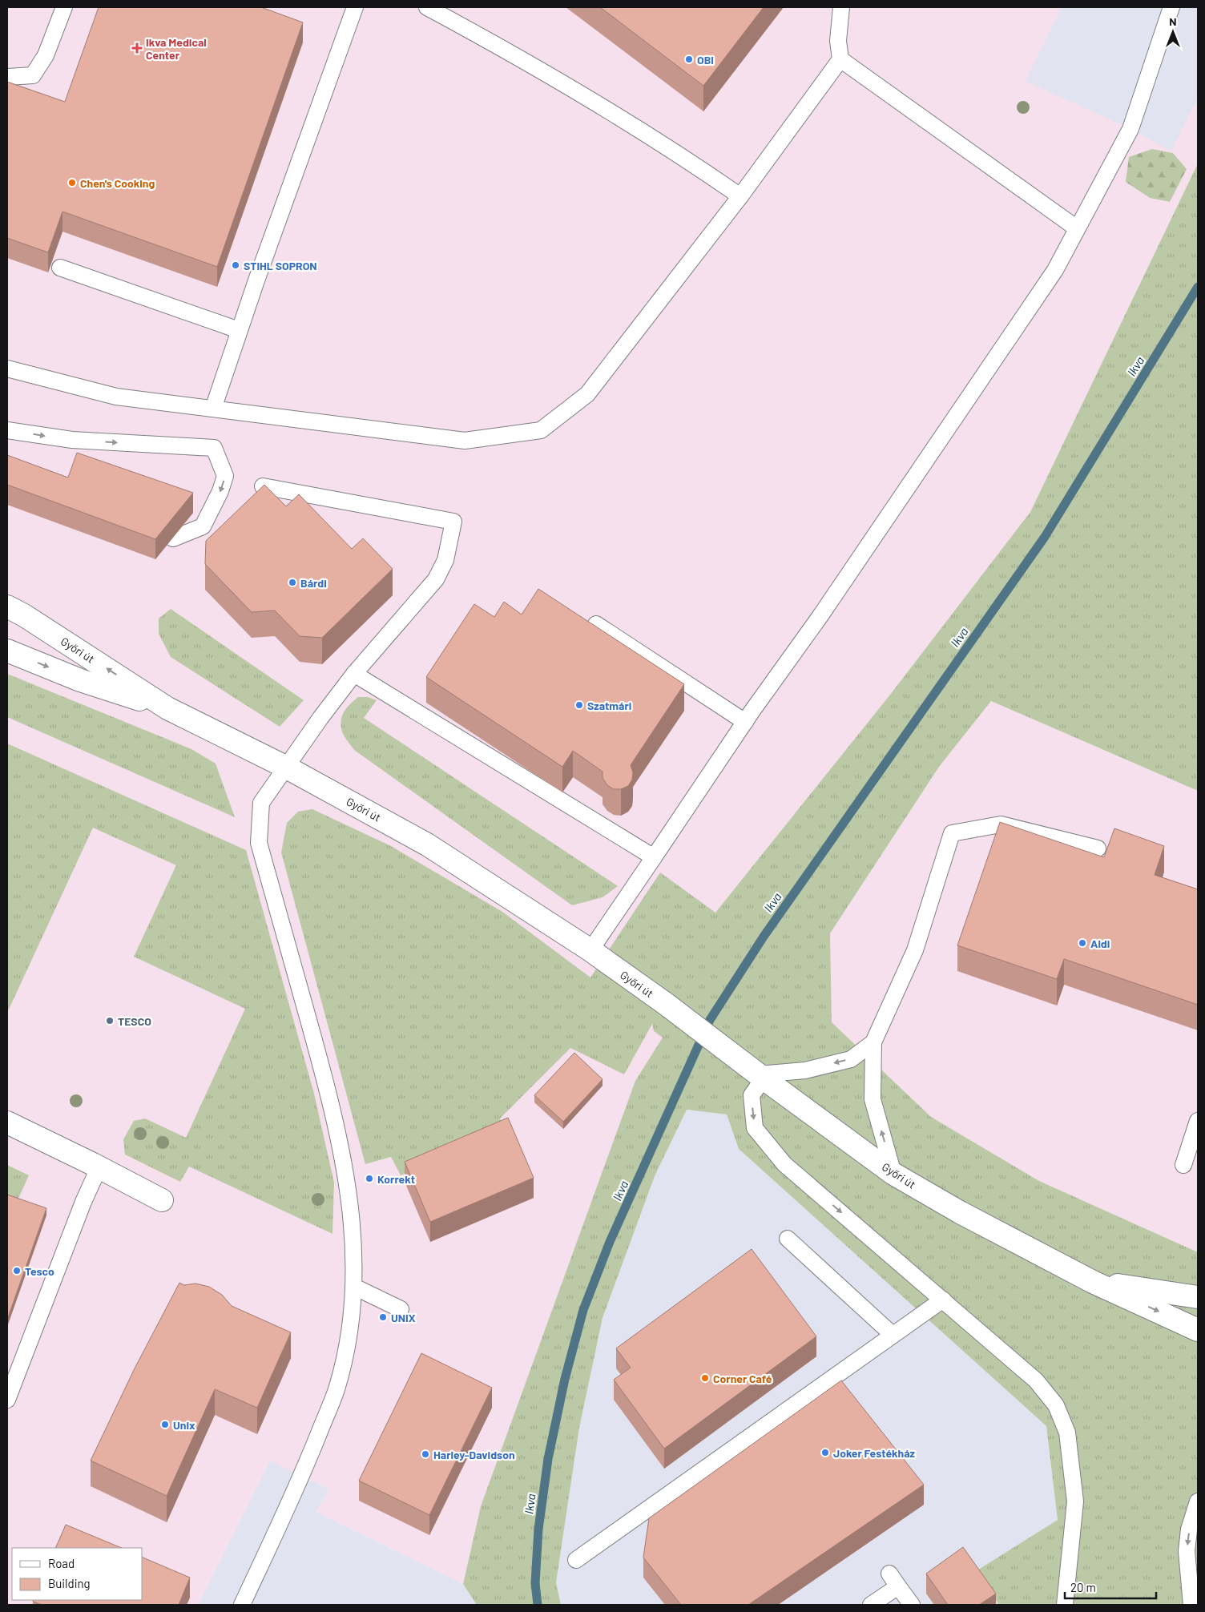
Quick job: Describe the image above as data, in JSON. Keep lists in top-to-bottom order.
{
  "streets": {
    "main road": ["Győri út"]
  },
  "water": ["Ikva"],
  "places": {
    "health": ["Ikva Medical Center"],
    "other": [
      "OBI",
      "Chen's Cooking",
      "STIHL SOPRON",
      "Bárdi",
      "Szatmári",
      "Aldi",
      "TESCO",
      "Korrekt",
      "Tesco",
      "UNIX",
      "Corner Café",
      "Unix",
      "Joker Festékház",
      "Harley-Davidson"
    ]
  },
  "legend": ["Road", "Building"],
  "scale_bar": "20 m",
  "north": "top"
}
